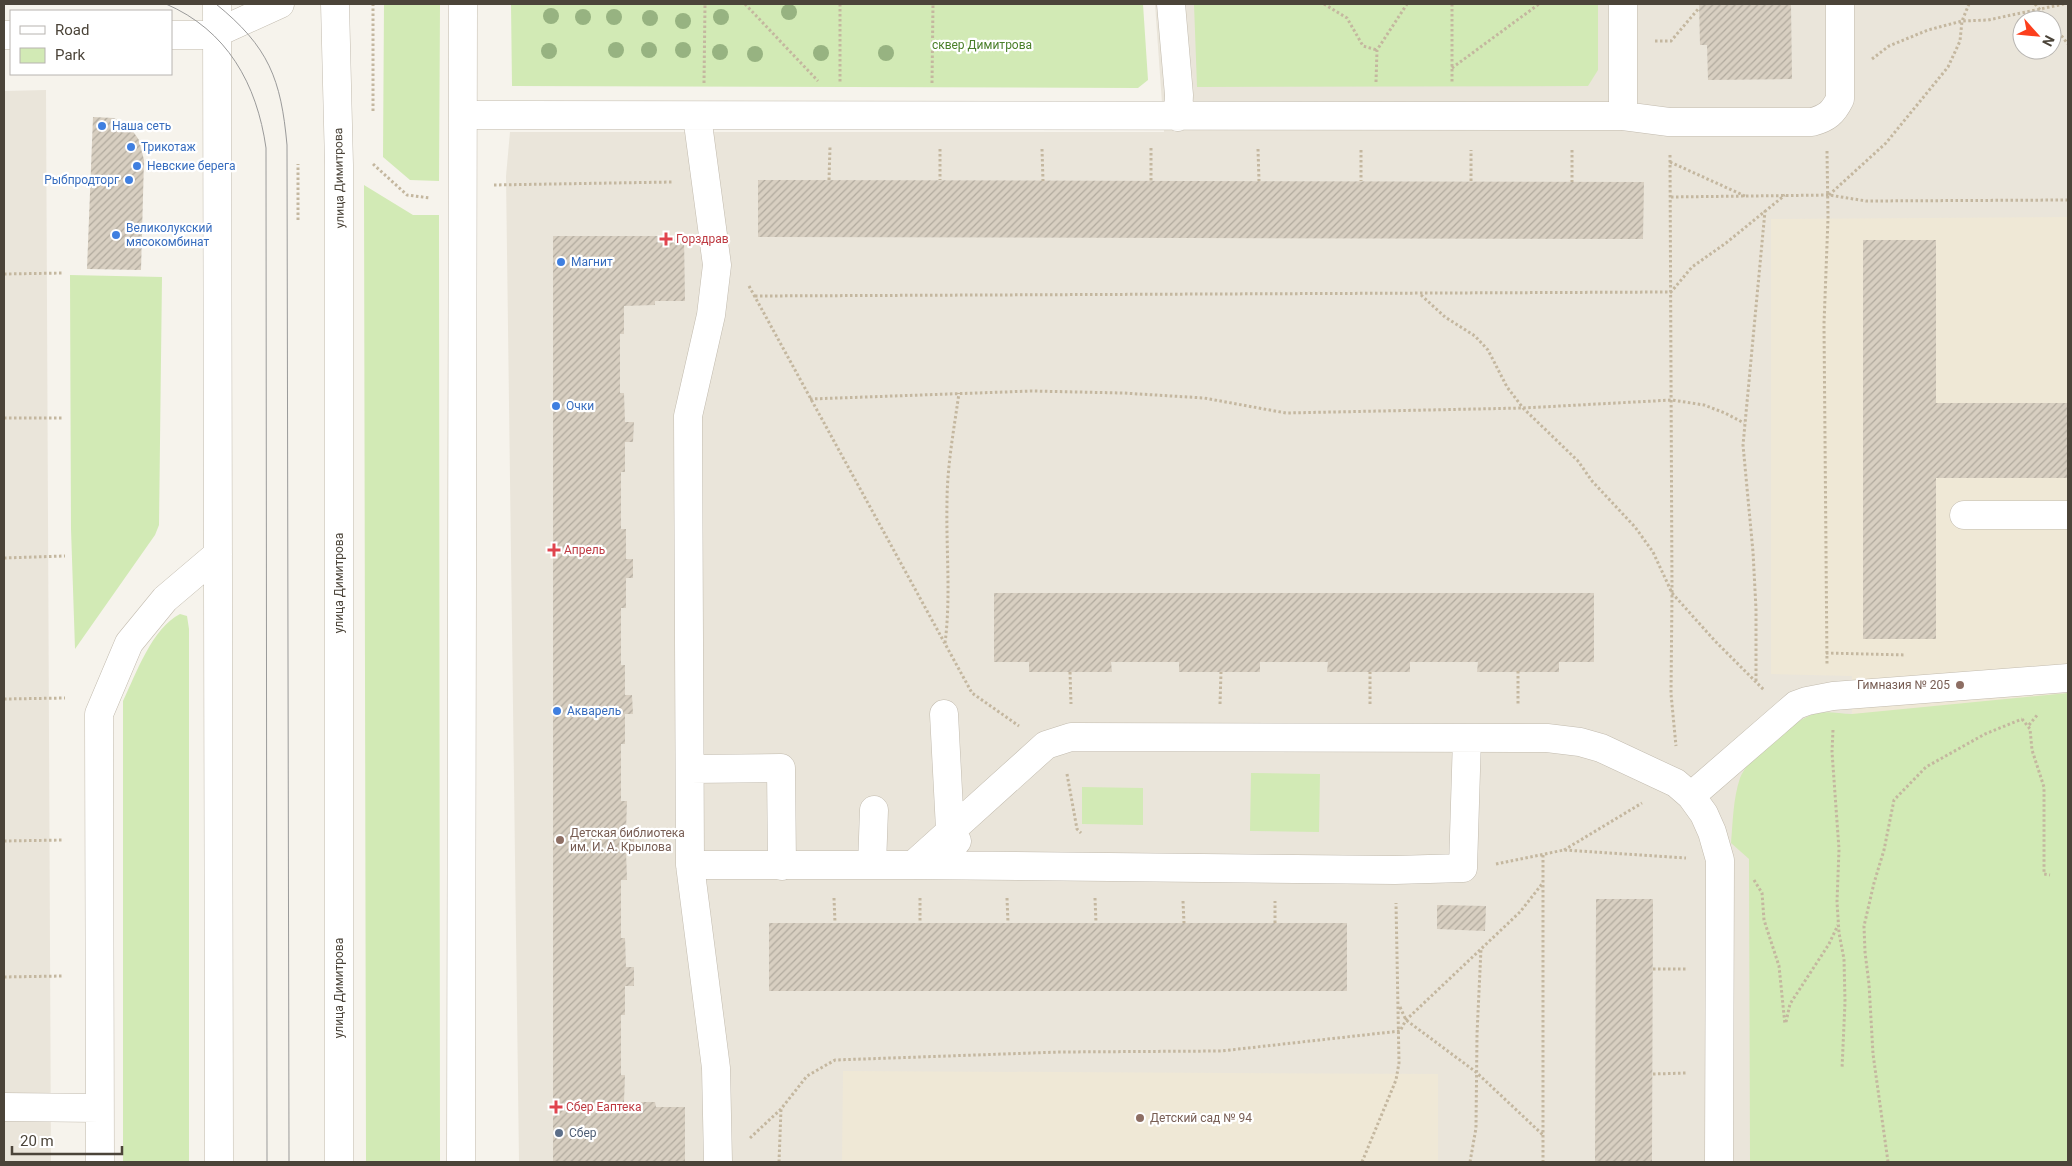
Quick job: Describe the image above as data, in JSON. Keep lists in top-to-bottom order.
{
  "streets": {
    "street": ["улица Димитрова"]
  },
  "parks": ["сквер Димитрова"],
  "places": {
    "other": [
      "Наша сеть",
      "Трикотаж",
      "Невские берега",
      "Рыбпродторг",
      "Великолукский мясокомбинат",
      "Магнит",
      "Очки",
      "Гимназия № 205",
      "Акварель",
      "Детская библиотека им. И. А. Крылова",
      "Детский сад № 94",
      "Сбер"
    ],
    "health": ["Горздрав", "Апрель", "Сбер Еаптека"]
  },
  "legend": ["Road", "Park"],
  "scale_bar": "20 m",
  "north": "bottom right"
}
